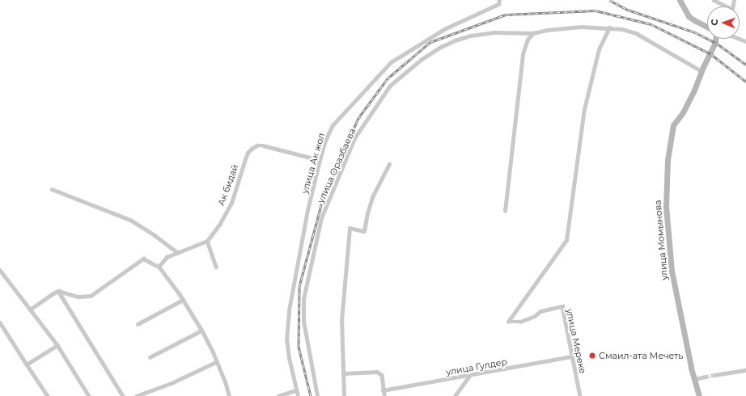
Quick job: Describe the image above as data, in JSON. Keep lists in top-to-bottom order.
{
  "streets": {
    "main road": ["улица Момынова"],
    "street": [
      "улица Ак жол",
      "улица Оразбаева",
      "Ак бидай",
      "улица Мереке",
      "улица Гулдер"
    ]
  },
  "crossings": [
    ["улица Ак жол", "Ак бидай"],
    ["улица Оразбаева", "улица Момынова"],
    ["улица Оразбаева", "улица Мереке"],
    ["улица Мереке", "улица Гулдер"]
  ],
  "places": ["Смаил-ата Мечеть"],
  "north": "left"
}
